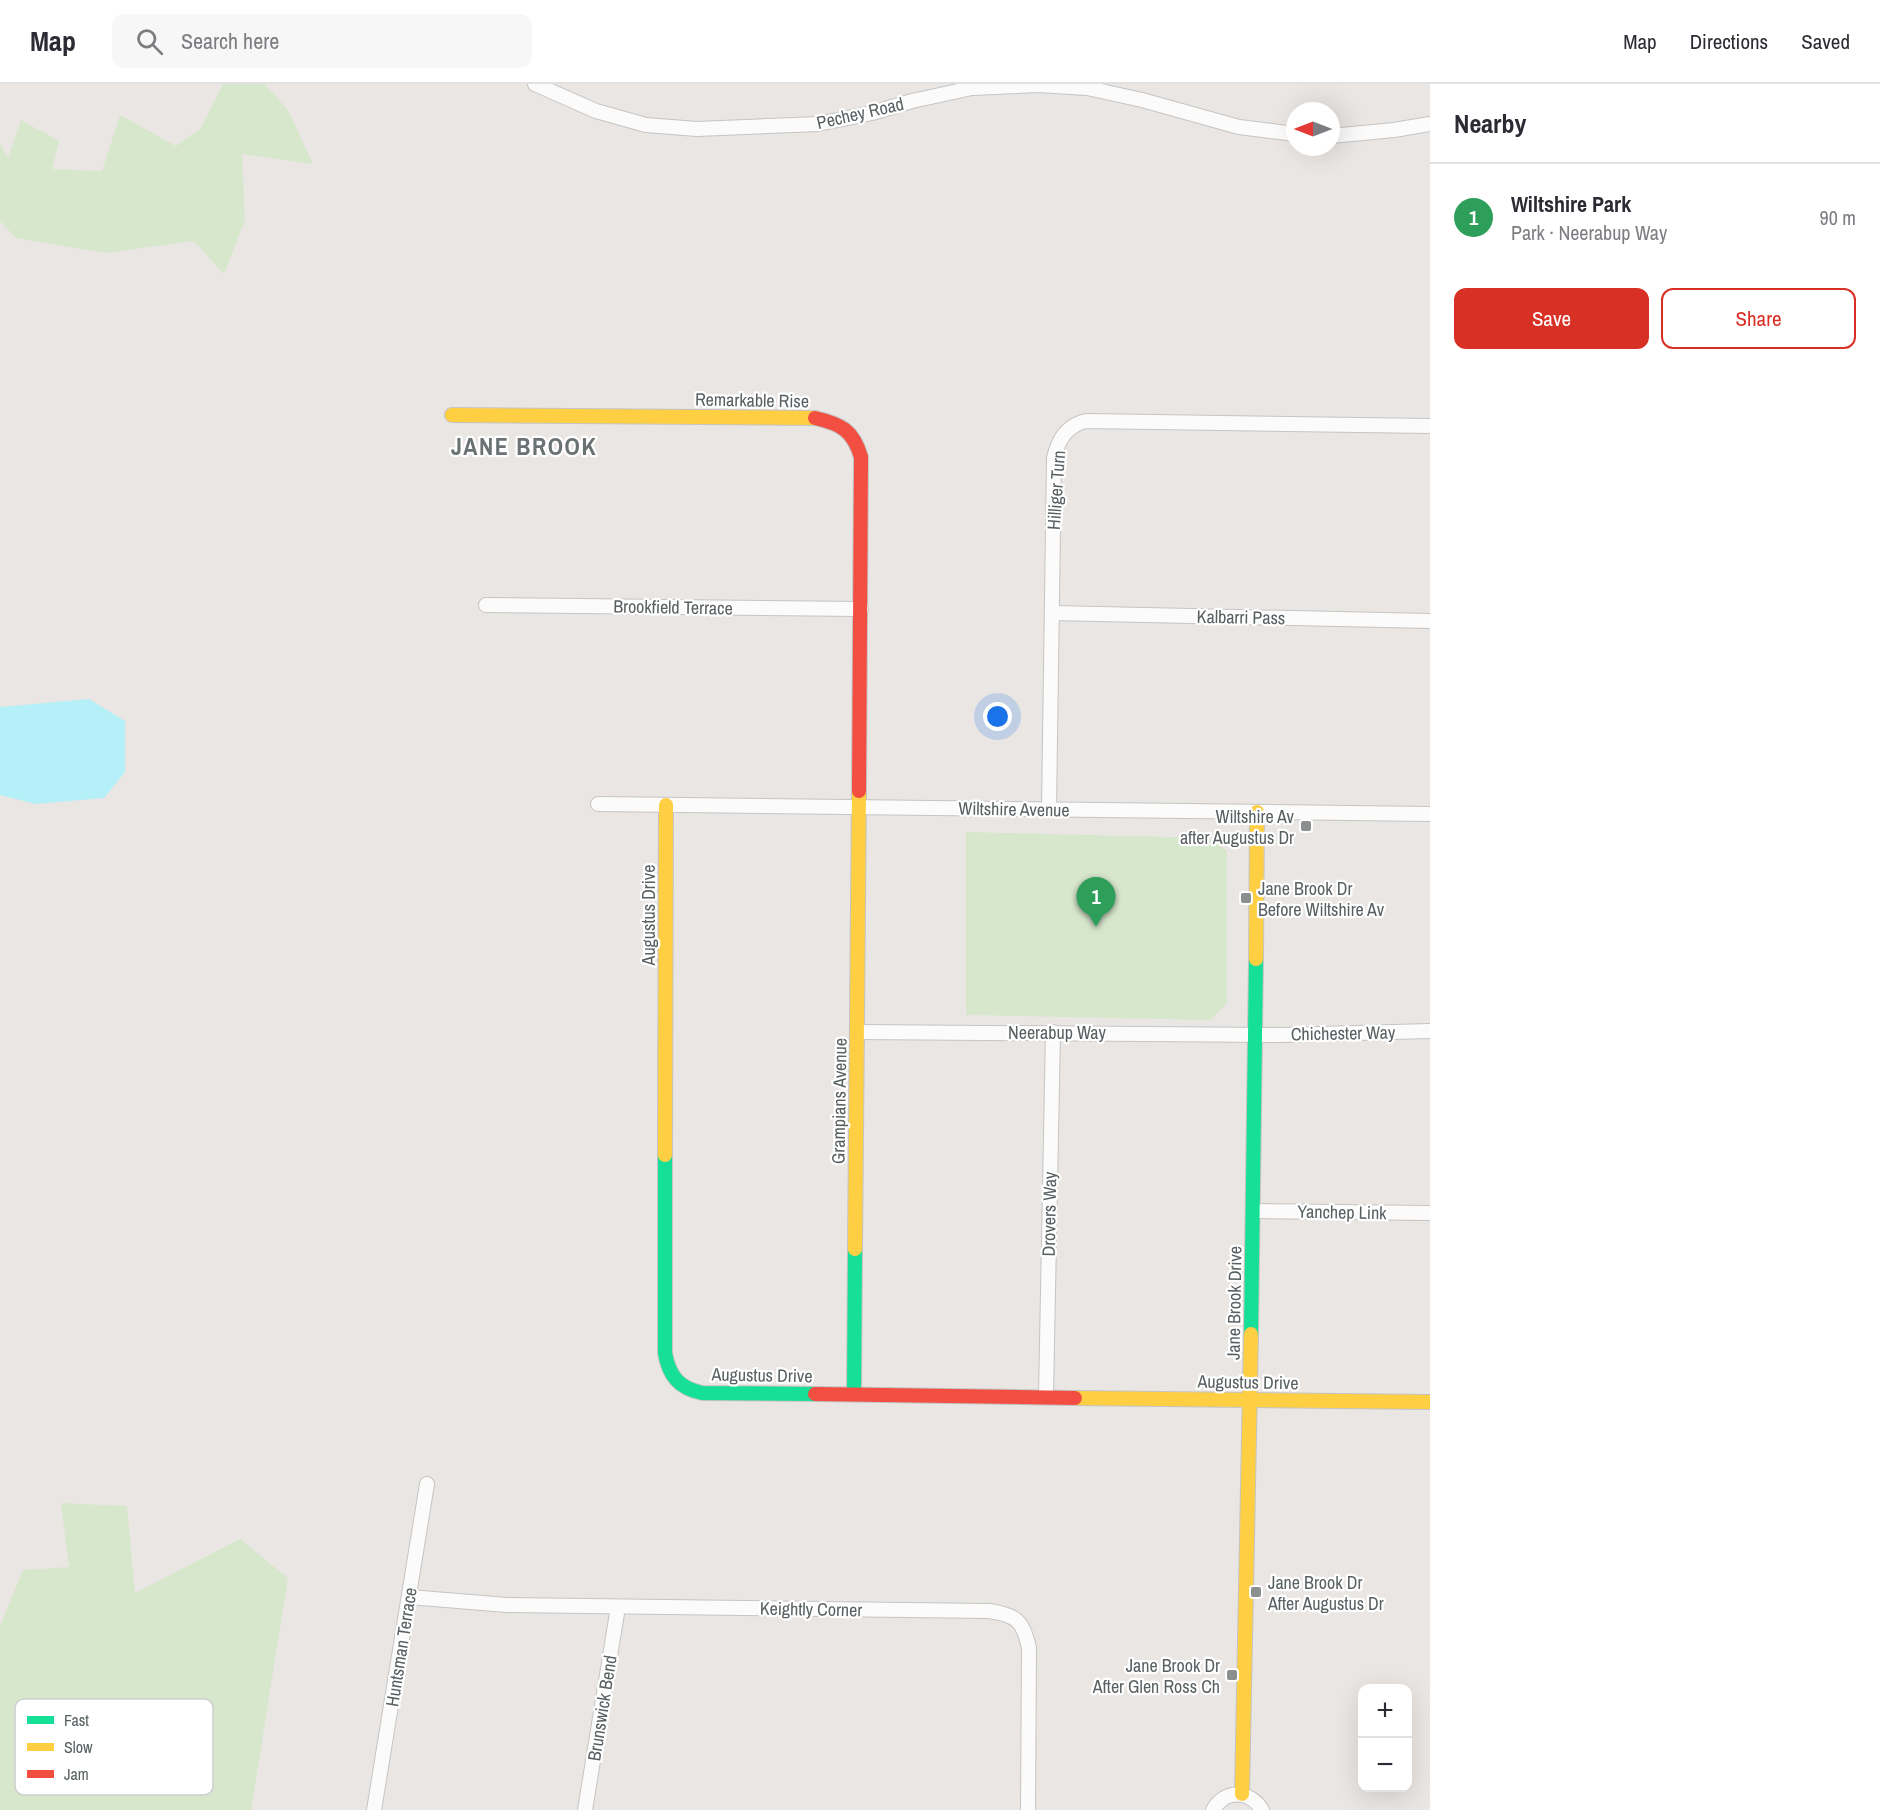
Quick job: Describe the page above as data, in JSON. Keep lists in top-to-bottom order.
{
  "streets": {
    "street": [
      "Pechey Road",
      "Remarkable Rise",
      "Hilliger Turn",
      "Brookfield Terrace",
      "Kalbarri Pass",
      "Wiltshire Avenue",
      "Augustus Drive",
      "Neerabup Way",
      "Chichester Way",
      "Grampians Avenue",
      "Yanchep Link",
      "Drovers Way",
      "Jane Brook Drive",
      "Keightly Corner",
      "Huntsman Terrace",
      "Brunswick Bend"
    ]
  },
  "crossings": [
    ["Remarkable Rise", "Brookfield Terrace"],
    ["Remarkable Rise", "Wiltshire Avenue"],
    ["Remarkable Rise", "Grampians Avenue"],
    ["Hilliger Turn", "Kalbarri Pass"],
    ["Hilliger Turn", "Wiltshire Avenue"],
    ["Wiltshire Avenue", "Augustus Drive"],
    ["Wiltshire Avenue", "Grampians Avenue"],
    ["Wiltshire Avenue", "Jane Brook Drive"],
    ["Augustus Drive", "Grampians Avenue"],
    ["Augustus Drive", "Drovers Way"],
    ["Augustus Drive", "Jane Brook Drive"],
    ["Neerabup Way", "Chichester Way"],
    ["Neerabup Way", "Grampians Avenue"],
    ["Neerabup Way", "Drovers Way"],
    ["Neerabup Way", "Jane Brook Drive"],
    ["Chichester Way", "Jane Brook Drive"],
    ["Yanchep Link", "Jane Brook Drive"],
    ["Keightly Corner", "Huntsman Terrace"],
    ["Keightly Corner", "Brunswick Bend"]
  ],
  "districts": ["JANE BROOK"],
  "places": {
    "transit": [
      "Wiltshire Av after Augustus Dr",
      "Jane Brook Dr Before Wiltshire Av",
      "Jane Brook Dr After Augustus Dr",
      "Jane Brook Dr After Glen Ross Ch"
    ]
  },
  "legend": ["Fast", "Slow", "Jam"],
  "north": "left",
  "page": {
    "header": "Map",
    "search": "Search here",
    "nav": ["Map", "Directions", "Saved"],
    "heading": "Nearby",
    "list": [
      {
        "mark": "1",
        "name": "Wiltshire Park",
        "note": "Park · Neerabup Way",
        "value": "90 m"
      }
    ],
    "buttons": ["Save", "Share"],
    "pins": "1",
    "map_buttons": ["+", "−"]
  }
}
